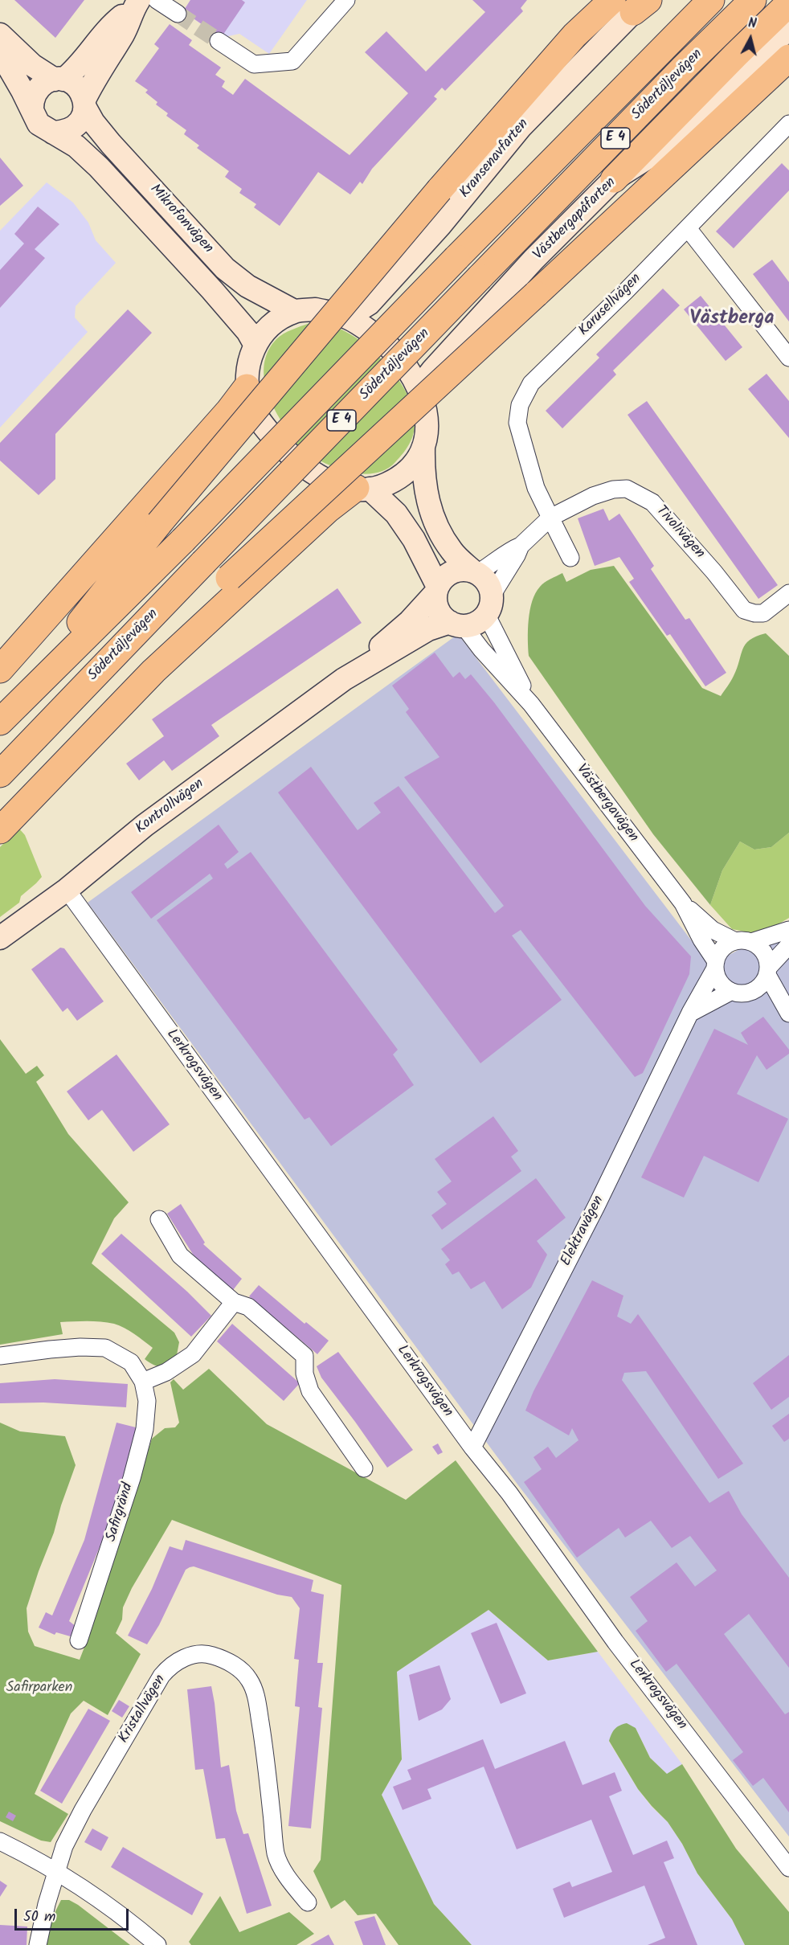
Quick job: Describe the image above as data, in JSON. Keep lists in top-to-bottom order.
{
  "streets": {
    "highway": ["Södertäljevägen", "E 4"],
    "street": [
      "Kransenavfarten",
      "Mikrofonvägen",
      "Västbergapåfarten",
      "Karusellvägen",
      "Tivolivägen",
      "Västbergavägen",
      "Kontrollvägen",
      "Lerkrogsvägen",
      "Elektravägen",
      "Safirgränd",
      "Kristallvägen"
    ]
  },
  "crossings": [
    ["Karusellvägen", "Tivolivägen"],
    ["Västbergavägen", "Kontrollvägen"],
    ["Västbergavägen", "Elektravägen"],
    ["Kontrollvägen", "Lerkrogsvägen"],
    ["Lerkrogsvägen", "Elektravägen"]
  ],
  "districts": ["Västberga"],
  "parks": ["Safirparken"],
  "scale_bar": "50 m",
  "north": "top"
}
